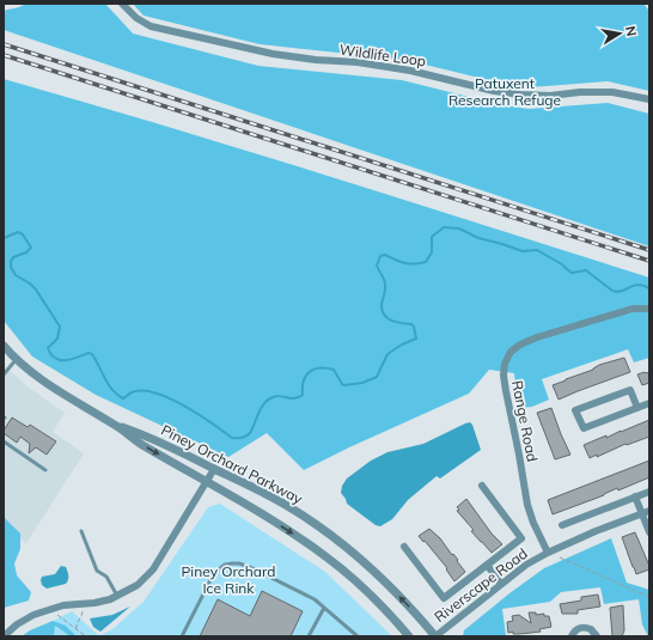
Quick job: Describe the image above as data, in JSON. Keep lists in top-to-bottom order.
{
  "streets": {
    "street": [
      "Wildlife Loop",
      "Range Road",
      "Piney Orchard Parkway",
      "Riverscape Road"
    ]
  },
  "crossings": [
    ["Range Road", "Riverscape Road"],
    ["Piney Orchard Parkway", "Riverscape Road"]
  ],
  "parks": ["Patuxent Research Refuge", "Piney Orchard Ice Rink"],
  "north": "right"
}
